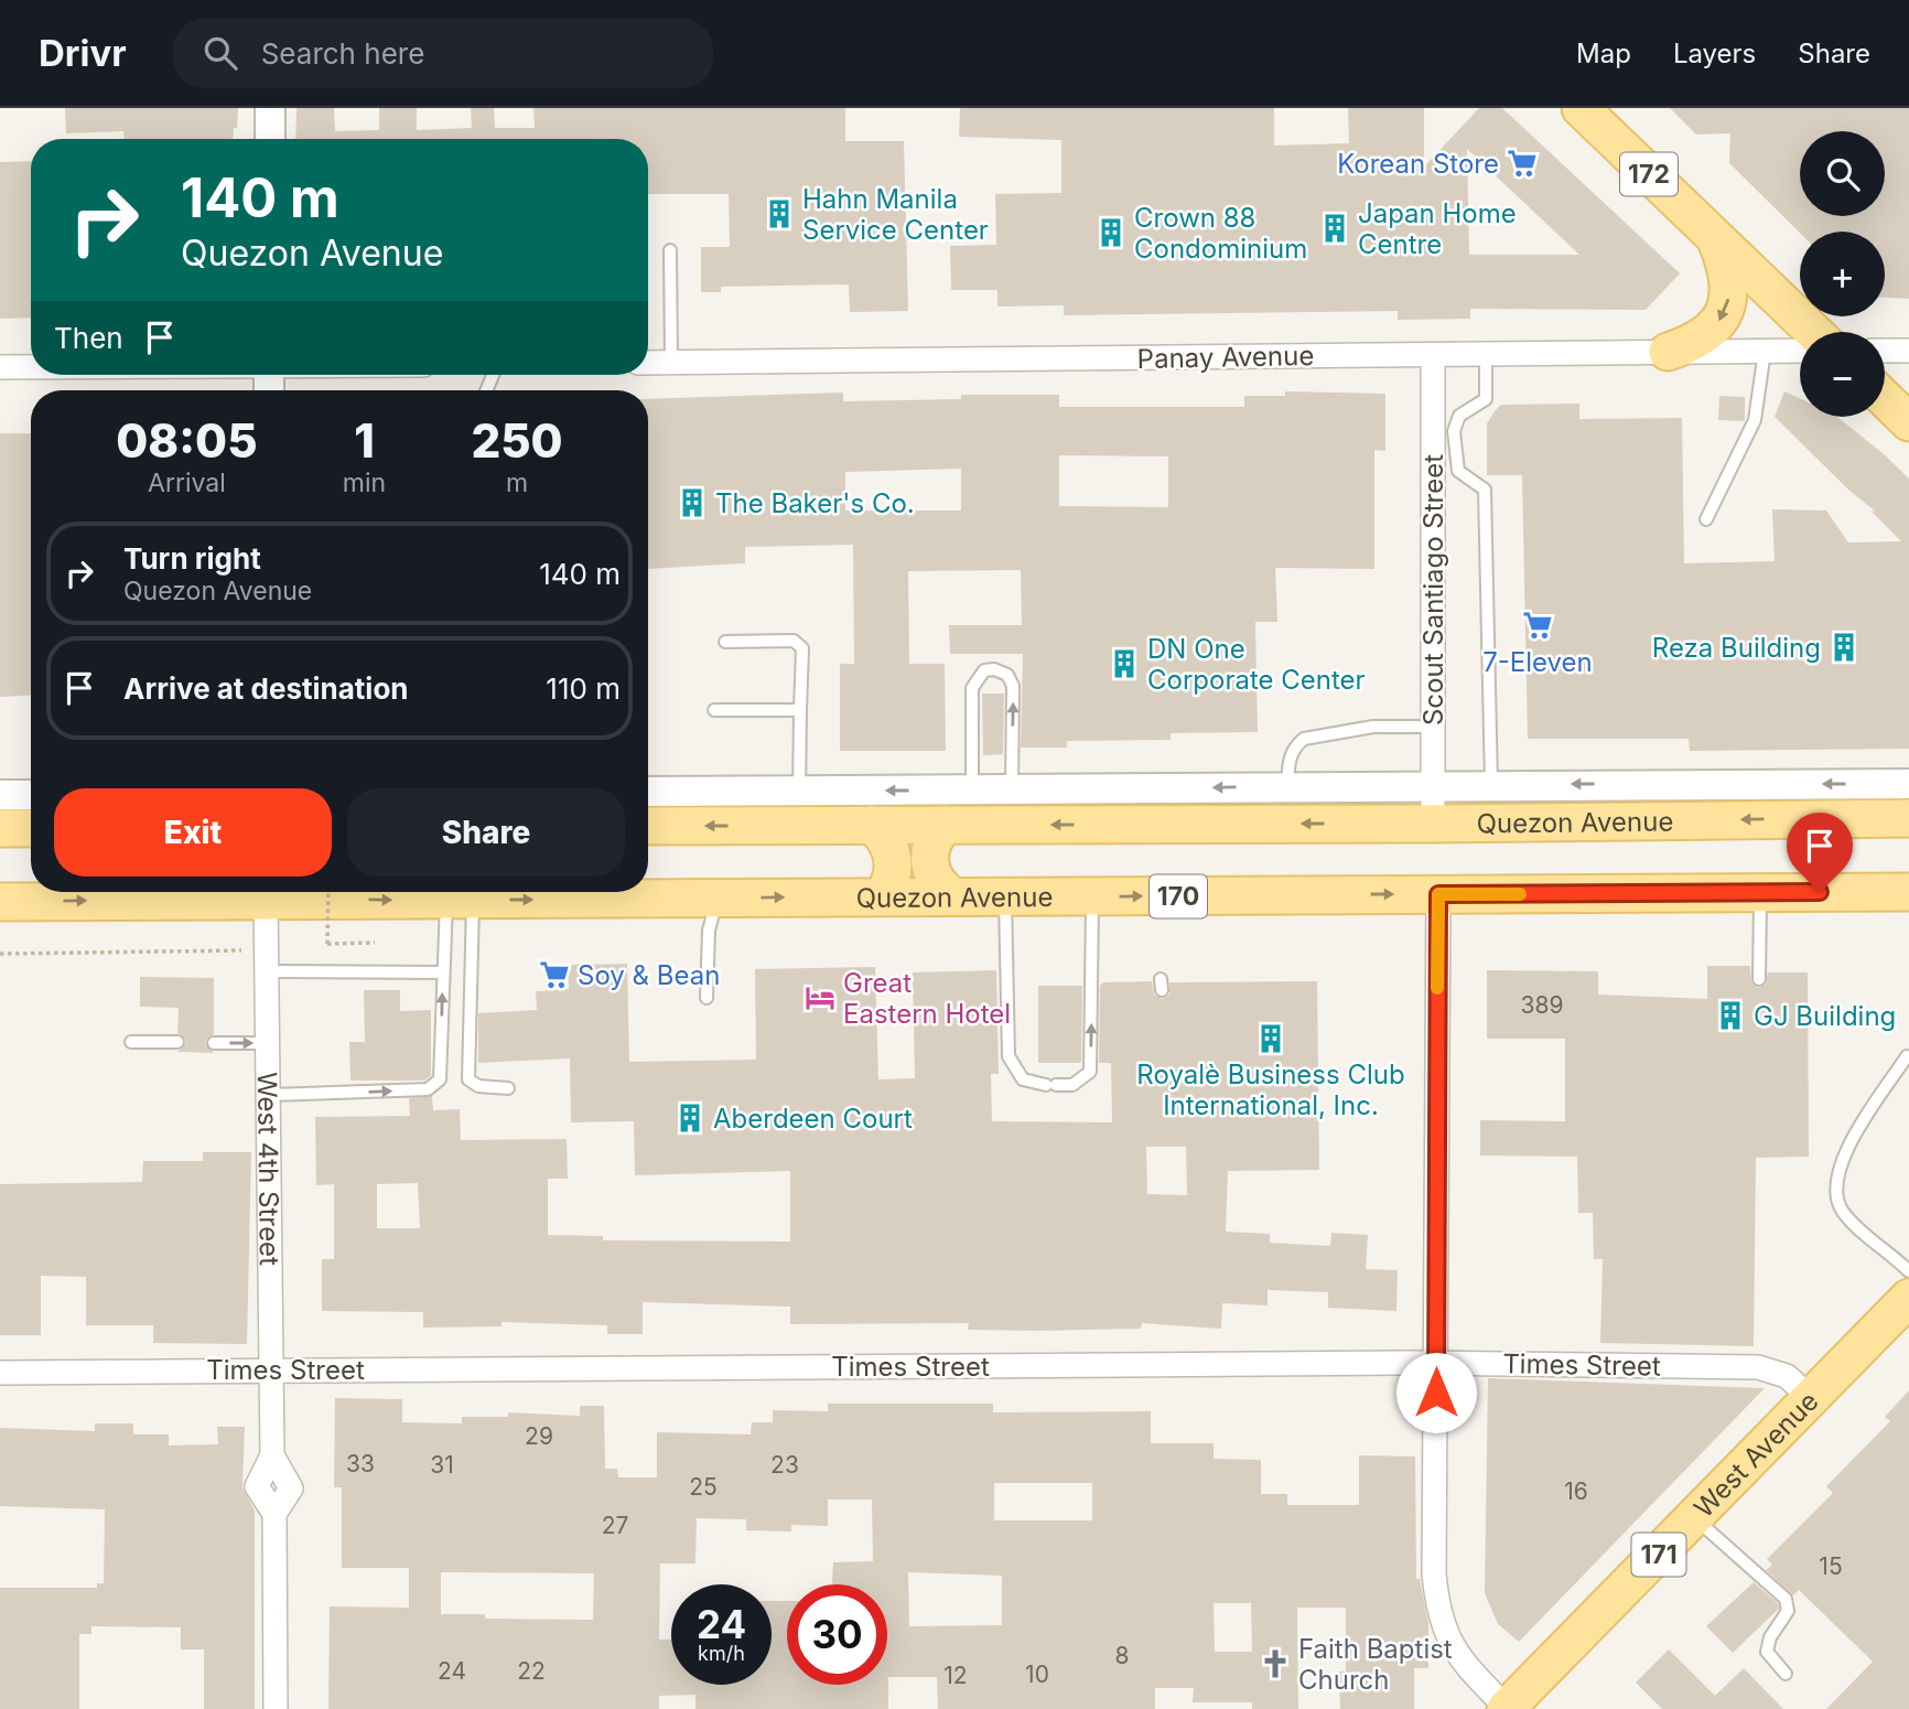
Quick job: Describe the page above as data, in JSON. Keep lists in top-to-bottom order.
{
  "streets": {
    "main road": [
      "172",
      "Quezon Avenue",
      "170",
      "West Avenue",
      "171"
    ],
    "street": [
      "Panay Avenue",
      "Scout Santiago Street",
      "West 4th Street",
      "Times Street"
    ]
  },
  "crossings": [
    ["Panay Avenue", "Scout Santiago Street"],
    ["Scout Santiago Street", "Quezon Avenue"],
    ["West 4th Street", "Times Street"],
    ["Times Street", "West Avenue"]
  ],
  "places": {
    "supermarket": ["Korean Store", "7-Eleven", "Soy & Bean"],
    "building": [
      "Hahn Manila Service Center",
      "Japan Home Centre",
      "Crown 88 Condominium",
      "The Baker's Co.",
      "Reza Building",
      "DN One Corporate Center",
      "GJ Building",
      "Royalè Business Club International, Inc.",
      "Aberdeen Court"
    ],
    "hotel": ["Great Eastern Hotel"],
    "church": ["Faith Baptist Church"]
  },
  "house_numbers": [
    "389",
    "29",
    "33",
    "31",
    "23",
    "25",
    "16",
    "27",
    "15",
    "8",
    "24",
    "22",
    "10",
    "12"
  ],
  "page": {
    "header": "Drivr",
    "search": "Search here",
    "nav": ["Map", "Layers", "Share"],
    "map_buttons": ["+", "−"],
    "turn": ["140 m", "Quezon Avenue"],
    "then": "Then",
    "eta": [
      "08:05",
      "Arrival",
      "1",
      "min",
      "250",
      "m"
    ],
    "list": [
      {
        "name": "Turn right",
        "note": "Quezon Avenue",
        "value": "140 m"
      },
      {
        "name": "Arrive at destination",
        "value": "110 m"
      }
    ],
    "buttons": ["Exit", "Share"],
    "speed": "24 km/h",
    "limit": "30"
  }
}
